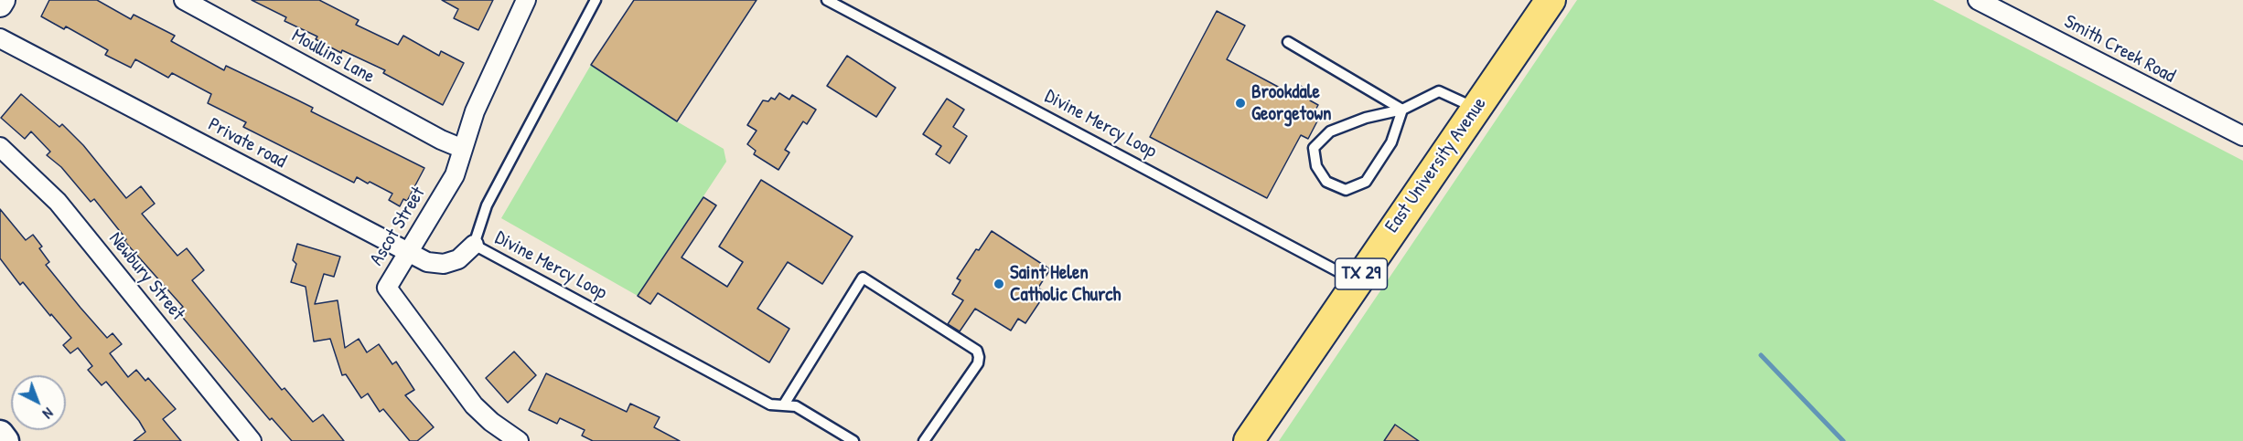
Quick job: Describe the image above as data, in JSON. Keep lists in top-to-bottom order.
{
  "streets": {
    "main road": ["East University Avenue", "TX 29"],
    "street": [
      "Smith Creek Road",
      "Moullins Lane",
      "Private road",
      "Ascot Street",
      "Newbury Street"
    ],
    "lane": ["Divine Mercy Loop"]
  },
  "crossings": [
    ["Moullins Lane", "Ascot Street"],
    ["Divine Mercy Loop", "Private road"],
    ["Divine Mercy Loop", "East University Avenue"],
    ["Private road", "Ascot Street"]
  ],
  "places": ["Brookdale Georgetown", "Saint Helen Catholic Church"],
  "north": "bottom right"
}
